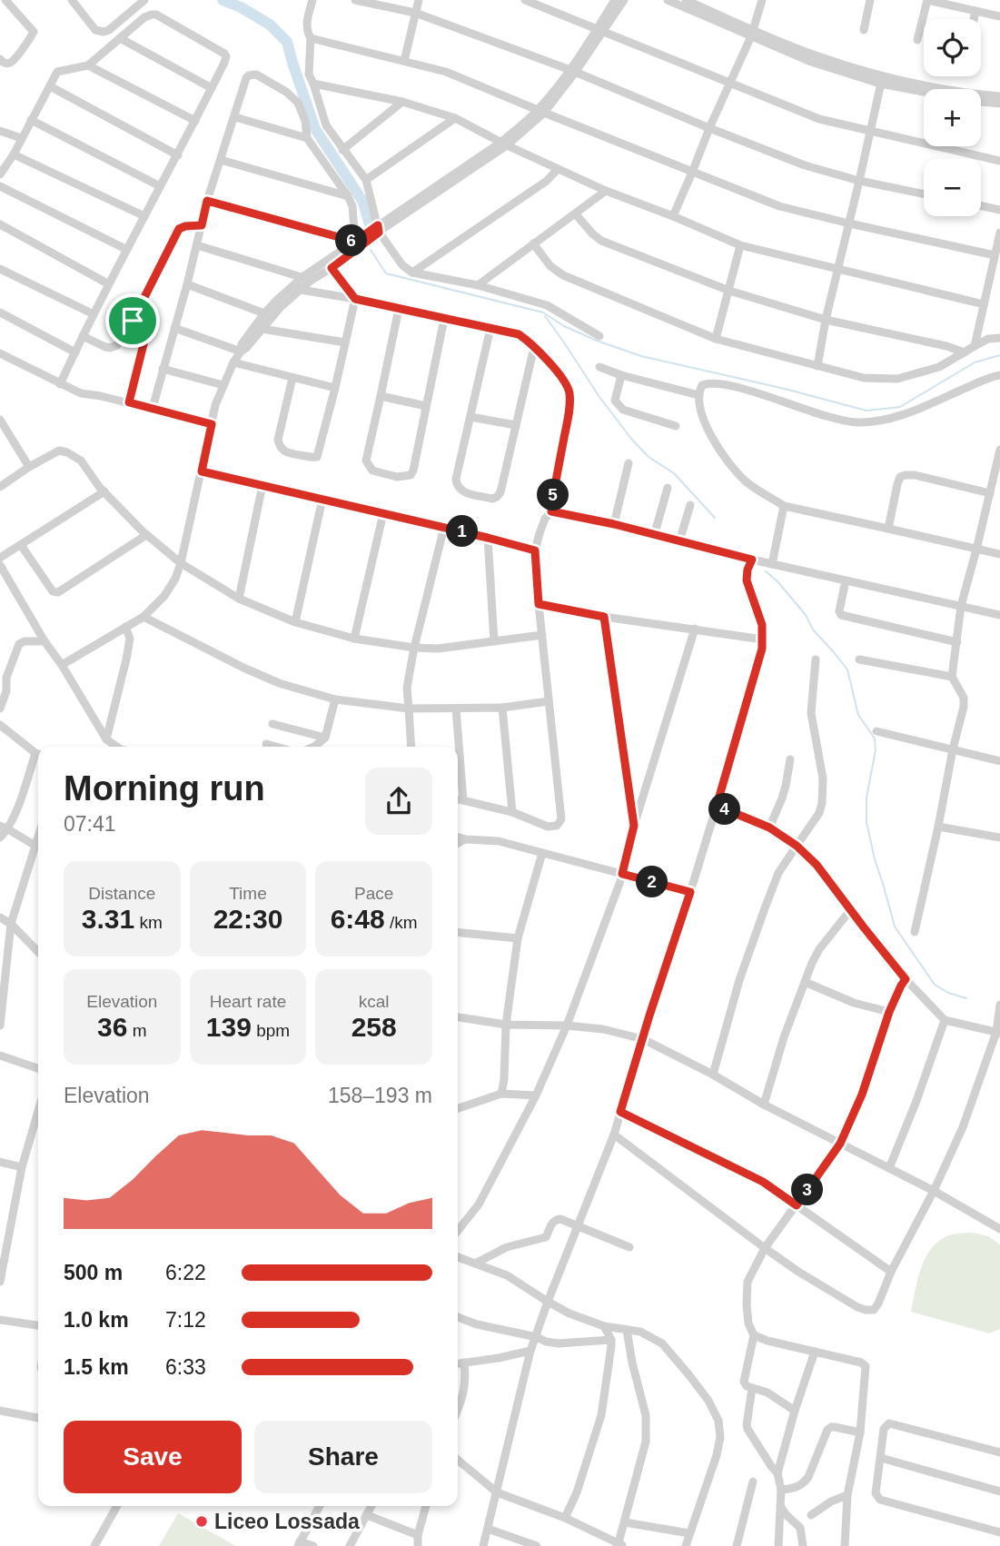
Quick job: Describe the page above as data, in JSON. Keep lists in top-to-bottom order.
{
  "places": ["Liceo Lossada"],
  "page": {
    "map_buttons": ["+", "−"],
    "pins": [
      "6",
      "5",
      "1",
      "4",
      "2",
      "3"
    ],
    "heading": ["Morning run", "07:41"],
    "stats": [
      ["Distance", "3.31 km"],
      ["Time", "22:30"],
      ["Pace", "6:48 /km"],
      ["Elevation", "36 m"],
      ["Heart rate", "139 bpm"],
      ["kcal", "258"]
    ],
    "chart": ["Elevation", "158–193 m"],
    "list": [
      {
        "name": "500 m",
        "note": "6:22"
      },
      {
        "name": "1.0 km",
        "note": "7:12"
      },
      {
        "name": "1.5 km",
        "note": "6:33"
      }
    ],
    "buttons": ["Save", "Share"]
  }
}
